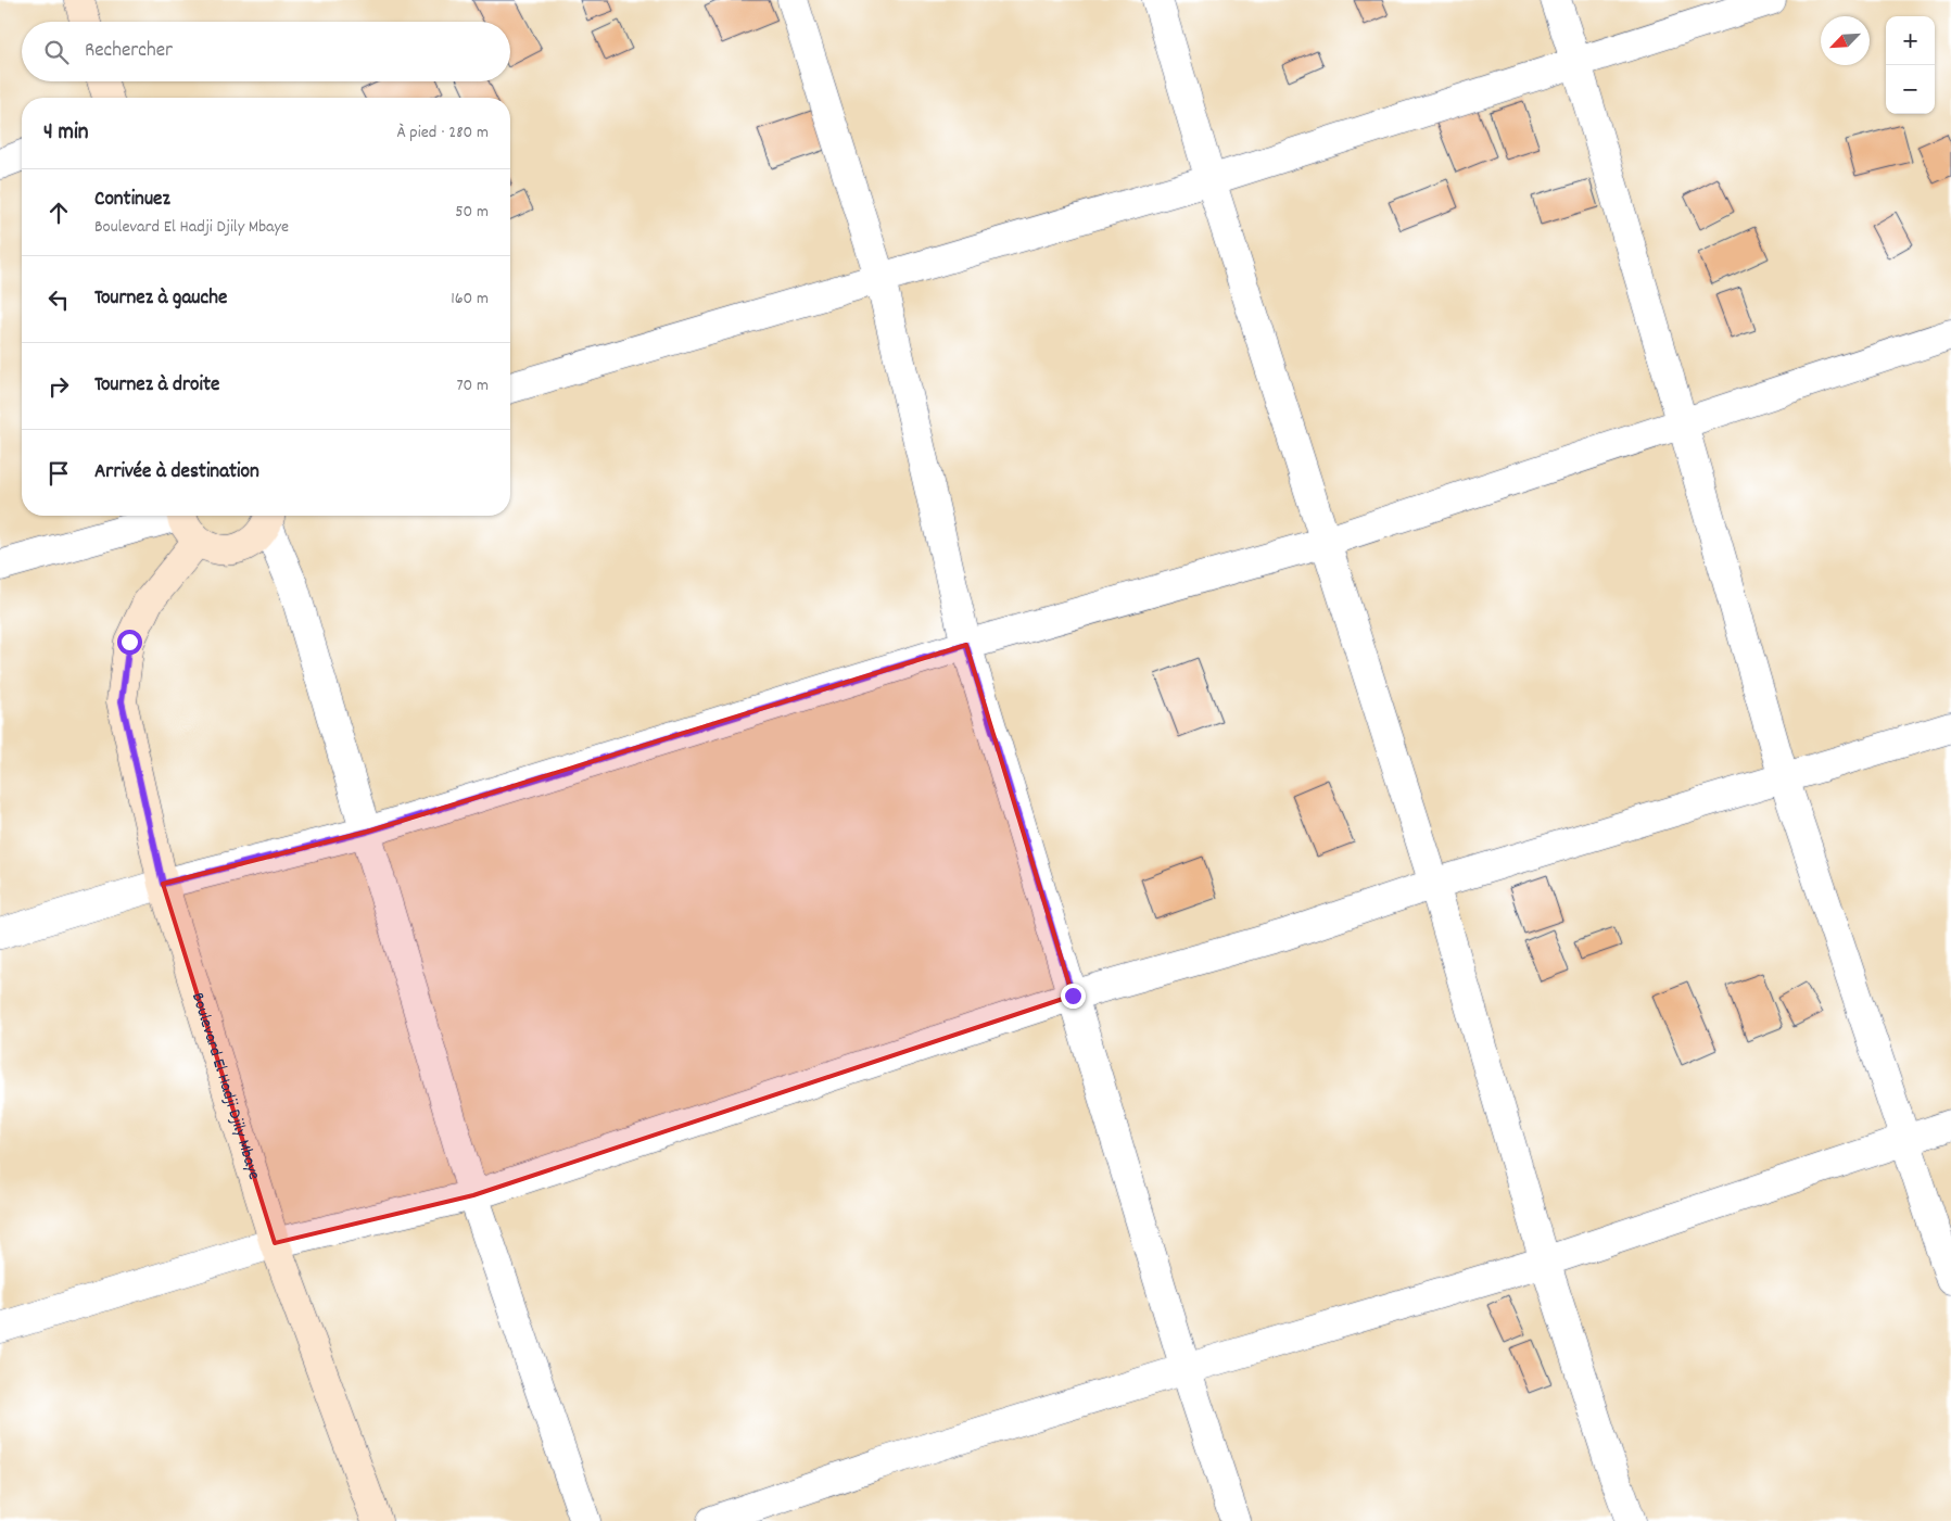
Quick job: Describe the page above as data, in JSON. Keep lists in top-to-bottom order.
{
  "streets": {
    "main road": ["Boulevard El Hadji Djily Mbaye"]
  },
  "north": "bottom left",
  "page": {
    "map_buttons": ["+", "−"],
    "search": "Rechercher",
    "heading": ["4 min", "À pied · 280 m"],
    "list": [
      ["Continuez", "Boulevard El Hadji Djily Mbaye", "50 m"],
      ["Tournez à gauche", "160 m"],
      ["Tournez à droite", "70 m"],
      "Arrivée à destination"
    ]
  }
}
